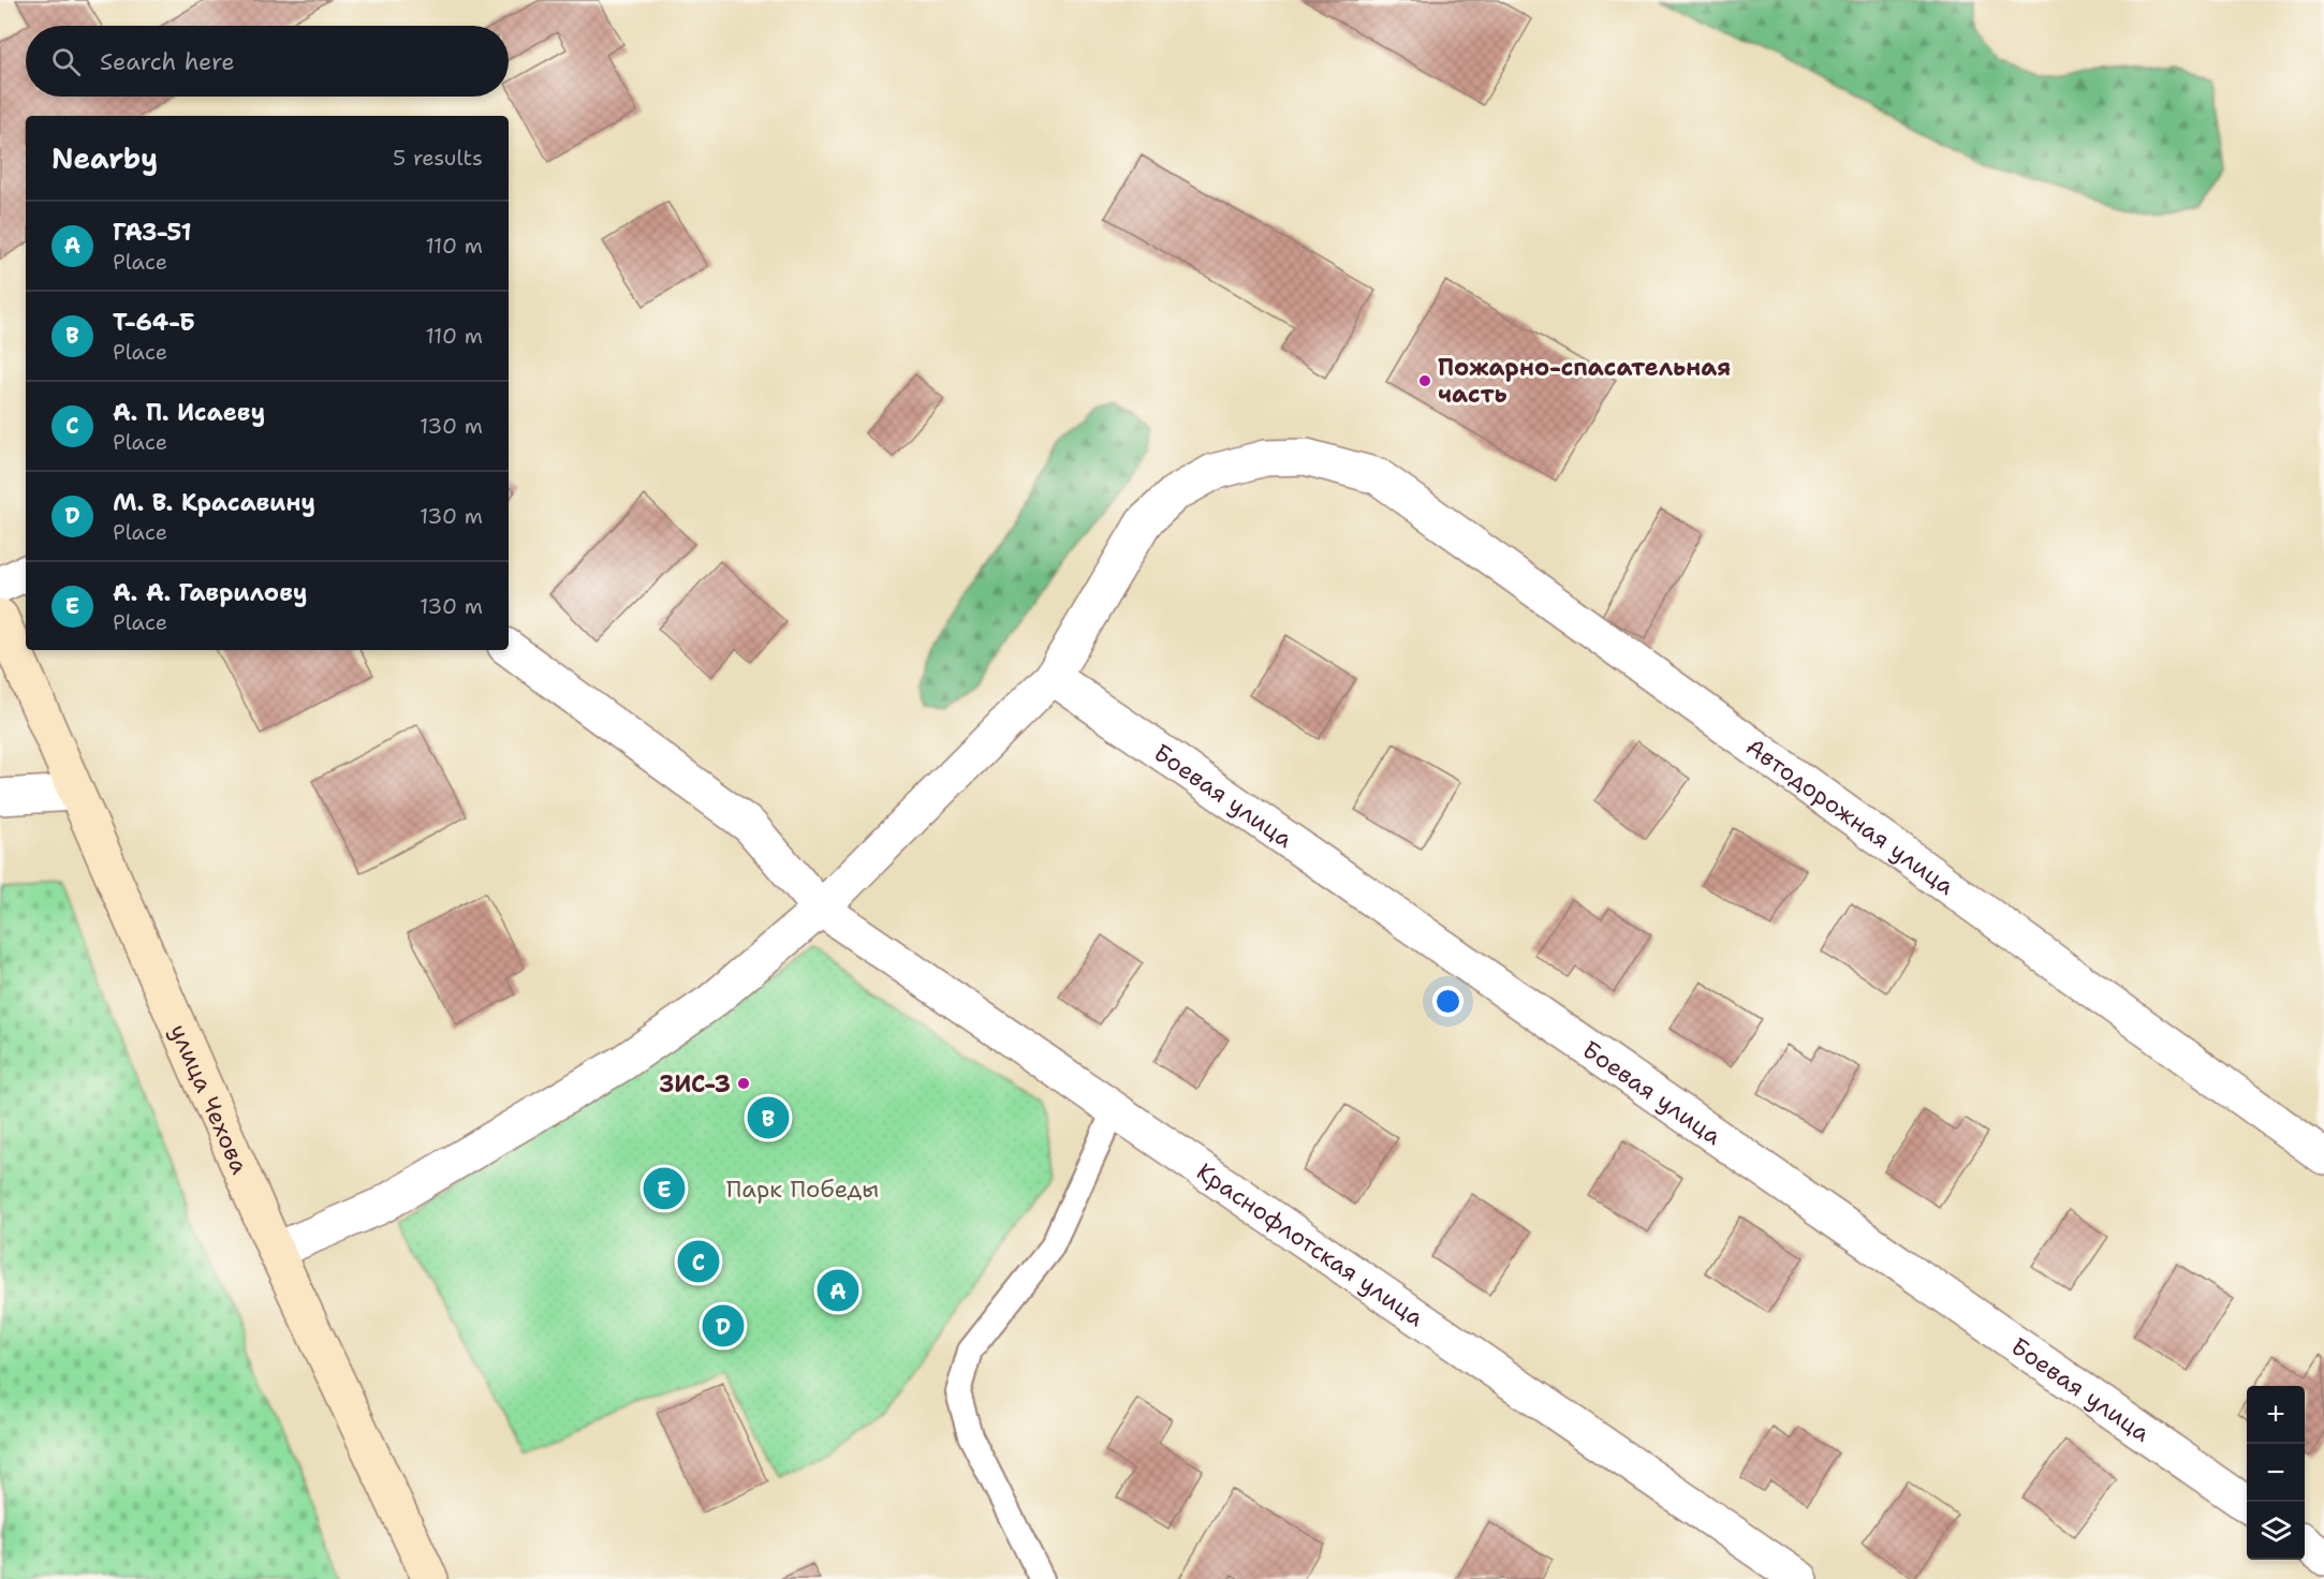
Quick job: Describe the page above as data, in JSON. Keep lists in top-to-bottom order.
{
  "streets": {
    "street": [
      "Боевая улица",
      "Автодорожная улица",
      "улица Чехова",
      "Краснофлотская улица"
    ]
  },
  "crossings": [
    ["Боевая улица", "Автодорожная улица"]
  ],
  "parks": ["Парк Победы"],
  "places": ["Пожарно-спасательная часть", "ЗИС-3"],
  "page": {
    "search": "Search here",
    "heading": ["Nearby", "5 results"],
    "list": [
      {
        "mark": "A",
        "name": "ГАЗ-51",
        "note": "Place",
        "value": "110 m"
      },
      {
        "mark": "B",
        "name": "Т-64-Б",
        "note": "Place",
        "value": "110 m"
      },
      {
        "mark": "C",
        "name": "А. П. Исаеву",
        "note": "Place",
        "value": "130 m"
      },
      {
        "mark": "D",
        "name": "М. В. Красавину",
        "note": "Place",
        "value": "130 m"
      },
      {
        "mark": "E",
        "name": "А. А. Гаврилову",
        "note": "Place",
        "value": "130 m"
      }
    ],
    "pins": [
      "B",
      "E",
      "C",
      "A",
      "D"
    ],
    "map_buttons": ["+", "−"]
  }
}
